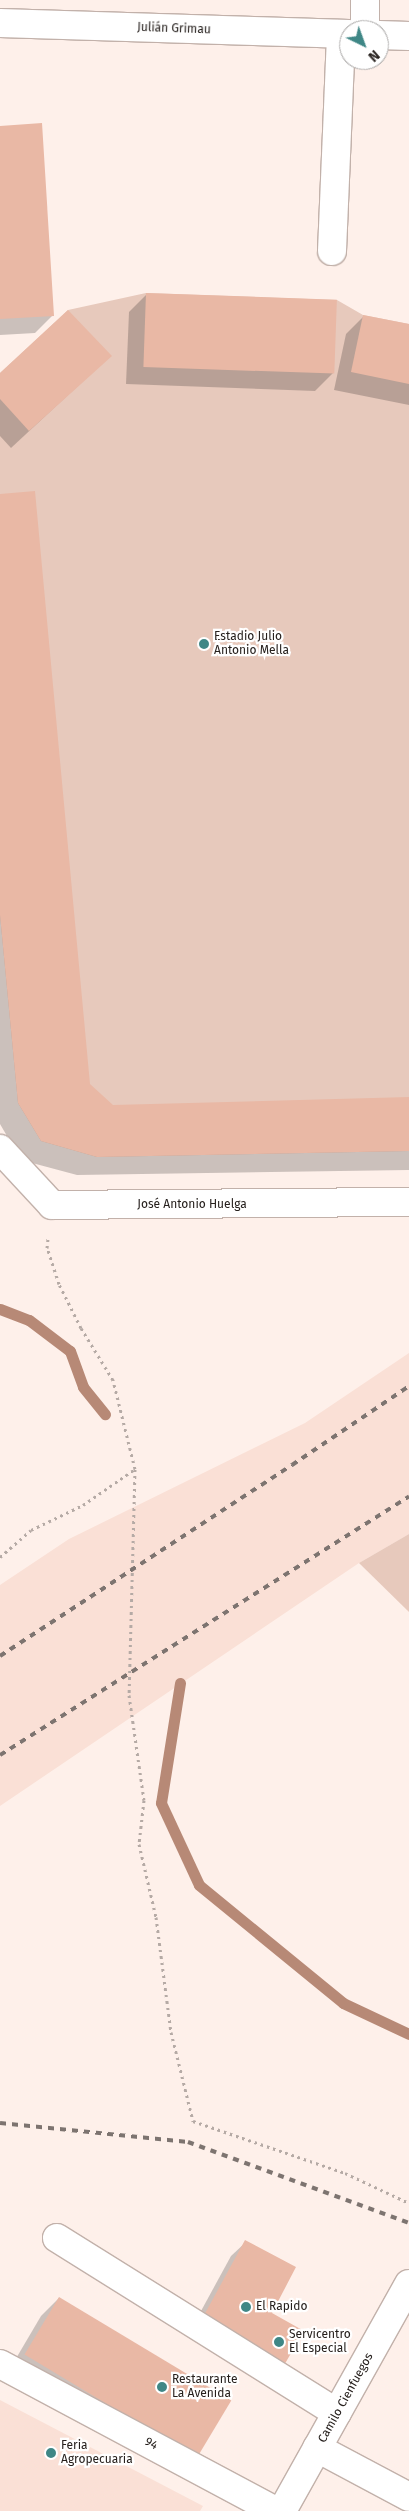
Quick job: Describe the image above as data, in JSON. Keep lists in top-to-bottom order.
{
  "streets": {
    "street": [
      "Julián Grimau",
      "José Antonio Huelga",
      "Camilo Cienfuegos",
      "94"
    ]
  },
  "places": [
    "Estadio Julio Antonio Mella",
    "El Rapido",
    "Servicentro El Especial",
    "Restaurante La Avenida",
    "Feria Agropecuaria"
  ],
  "north": "bottom right"
}
